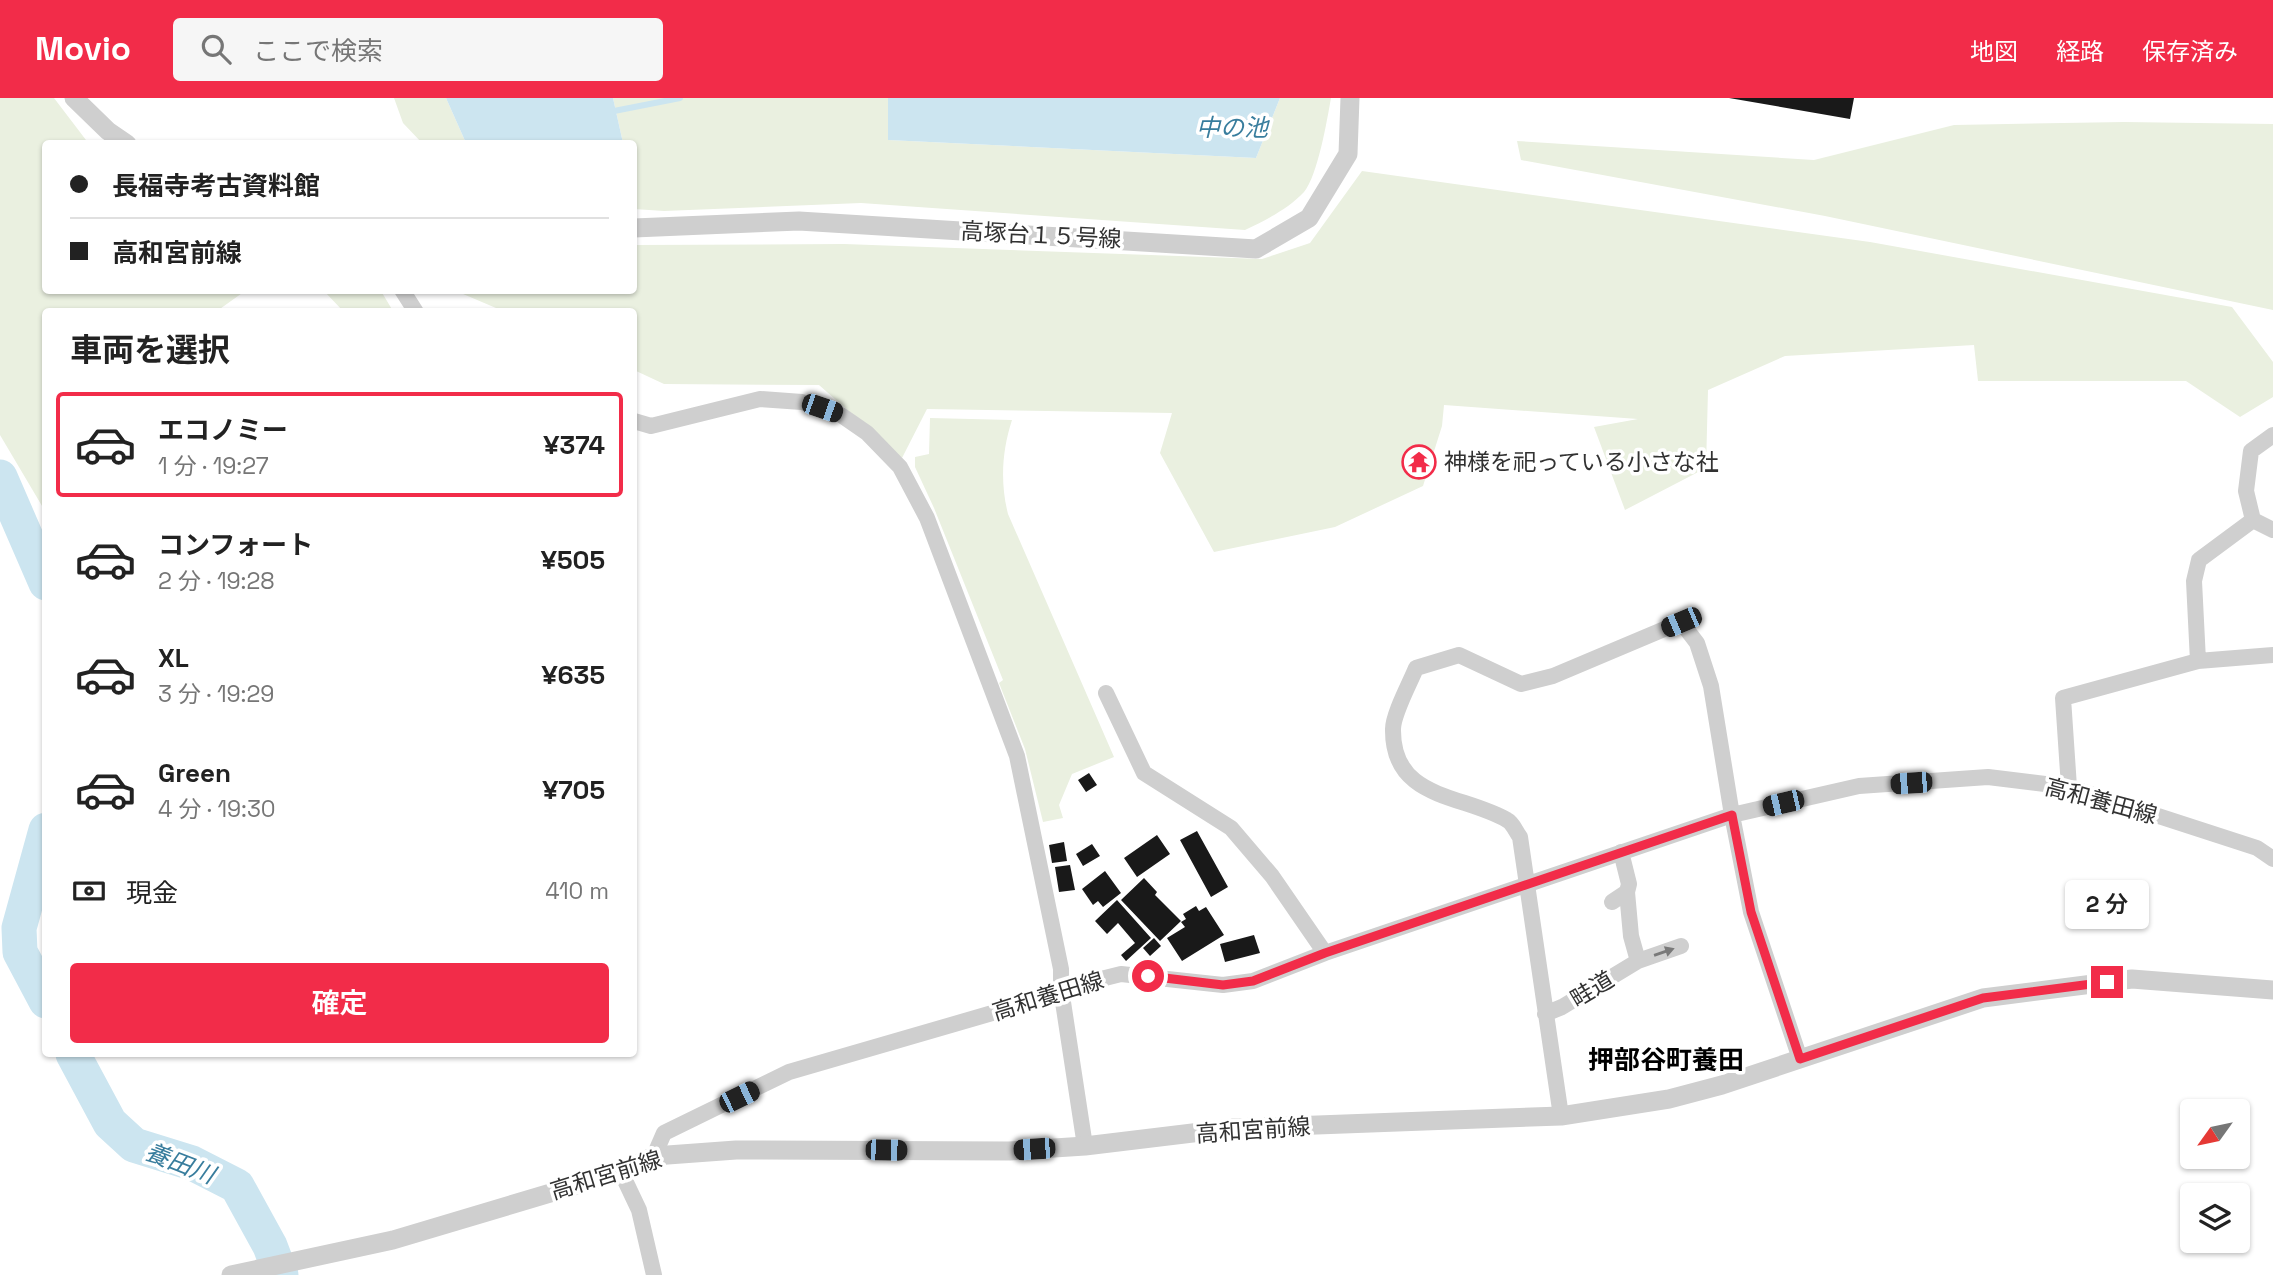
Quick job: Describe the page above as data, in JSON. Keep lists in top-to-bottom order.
{
  "streets": {
    "street": [
      "高塚台１５号線",
      "高和養田線",
      "畦道",
      "高和宮前線"
    ]
  },
  "crossings": [
    ["高和養田線", "畦道"],
    ["高和養田線", "高和宮前線"]
  ],
  "districts": ["押部谷町養田"],
  "water": ["中の池", "養田川"],
  "places": {
    "temple": ["神様を祀っている小さな社"]
  },
  "north": "bottom left",
  "page": {
    "header": "Movio",
    "search": "ここで検索",
    "nav": ["地図", "経路", "保存済み"],
    "banner": ["長福寺考古資料館", "高和宮前線"],
    "heading": "車両を選択",
    "list": [
      {
        "name": "エコノミー",
        "note": "1 分 · 19:27",
        "value": "¥374"
      },
      {
        "name": "コンフォート",
        "note": "2 分 · 19:28",
        "value": "¥505"
      },
      {
        "name": "XL",
        "note": "3 分 · 19:29",
        "value": "¥635"
      },
      {
        "name": "Green",
        "note": "4 分 · 19:30",
        "value": "¥705"
      }
    ],
    "pay": ["現金", "410 m"],
    "bubble": "2 分",
    "buttons": "確定"
  }
}
